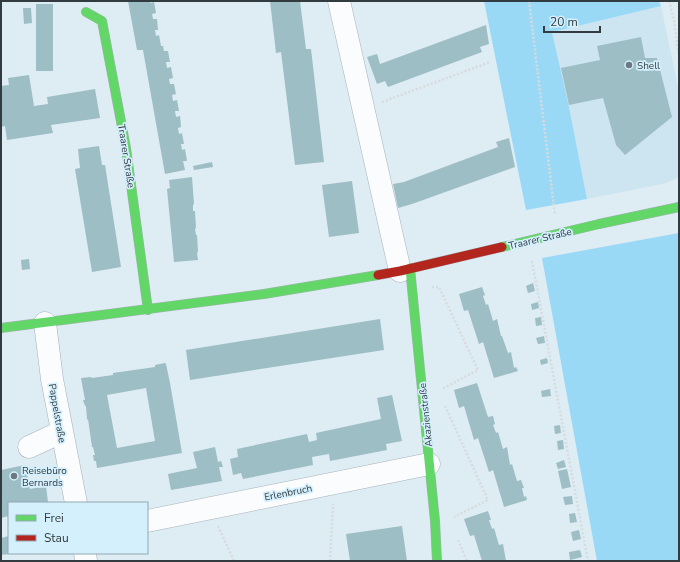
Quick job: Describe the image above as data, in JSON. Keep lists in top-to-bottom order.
{
  "streets": {
    "street": [
      "Traarer Straße",
      "Pappelstraße",
      "Akazienstraße",
      "Erlenbruch"
    ]
  },
  "crossings": [
    ["Traarer Straße", "Pappelstraße"],
    ["Traarer Straße", "Akazienstraße"],
    ["Akazienstraße", "Erlenbruch"]
  ],
  "places": ["Shell", "Reisebüro Bernards"],
  "legend": ["Frei", "Stau"],
  "scale_bar": "20 m"
}
